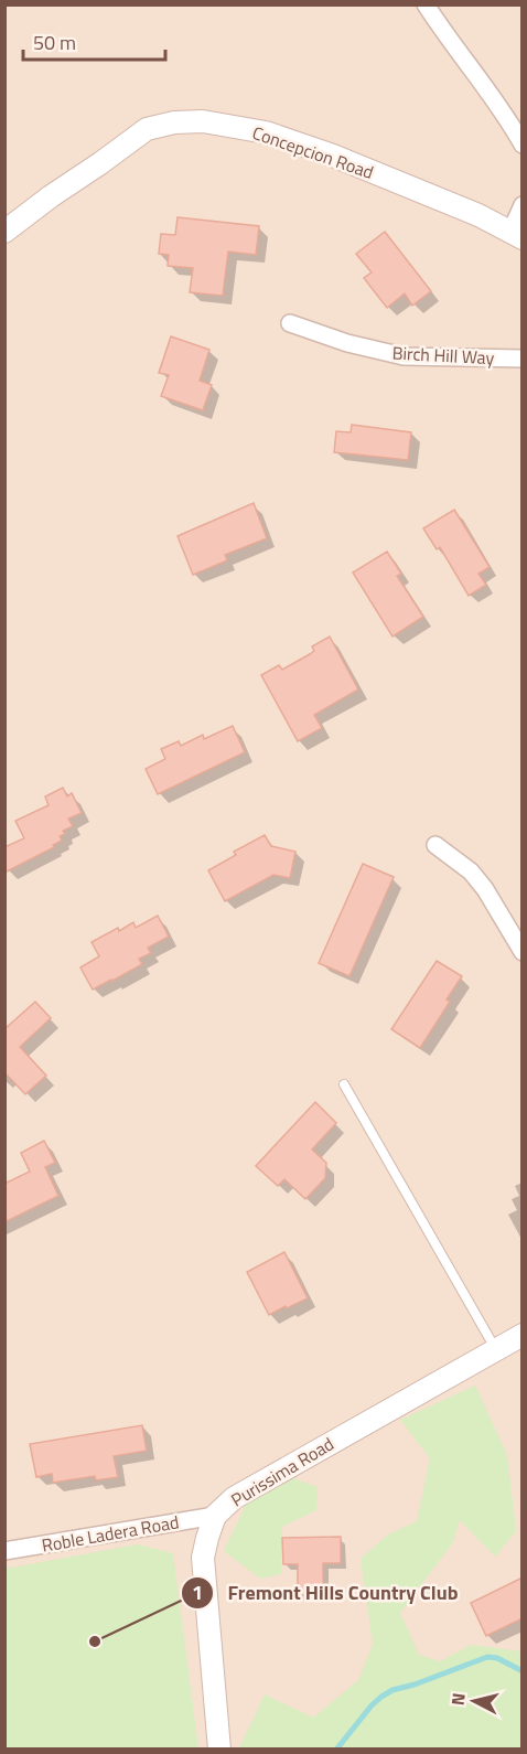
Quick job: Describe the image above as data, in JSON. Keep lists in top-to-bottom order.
{
  "streets": {
    "street": [
      "Concepcion Road",
      "Birch Hill Way",
      "Purissima Road",
      "Roble Ladera Road"
    ]
  },
  "crossings": [
    ["Purissima Road", "Roble Ladera Road"]
  ],
  "places": ["Fremont Hills Country Club"],
  "scale_bar": "50 m",
  "north": "left"
}
